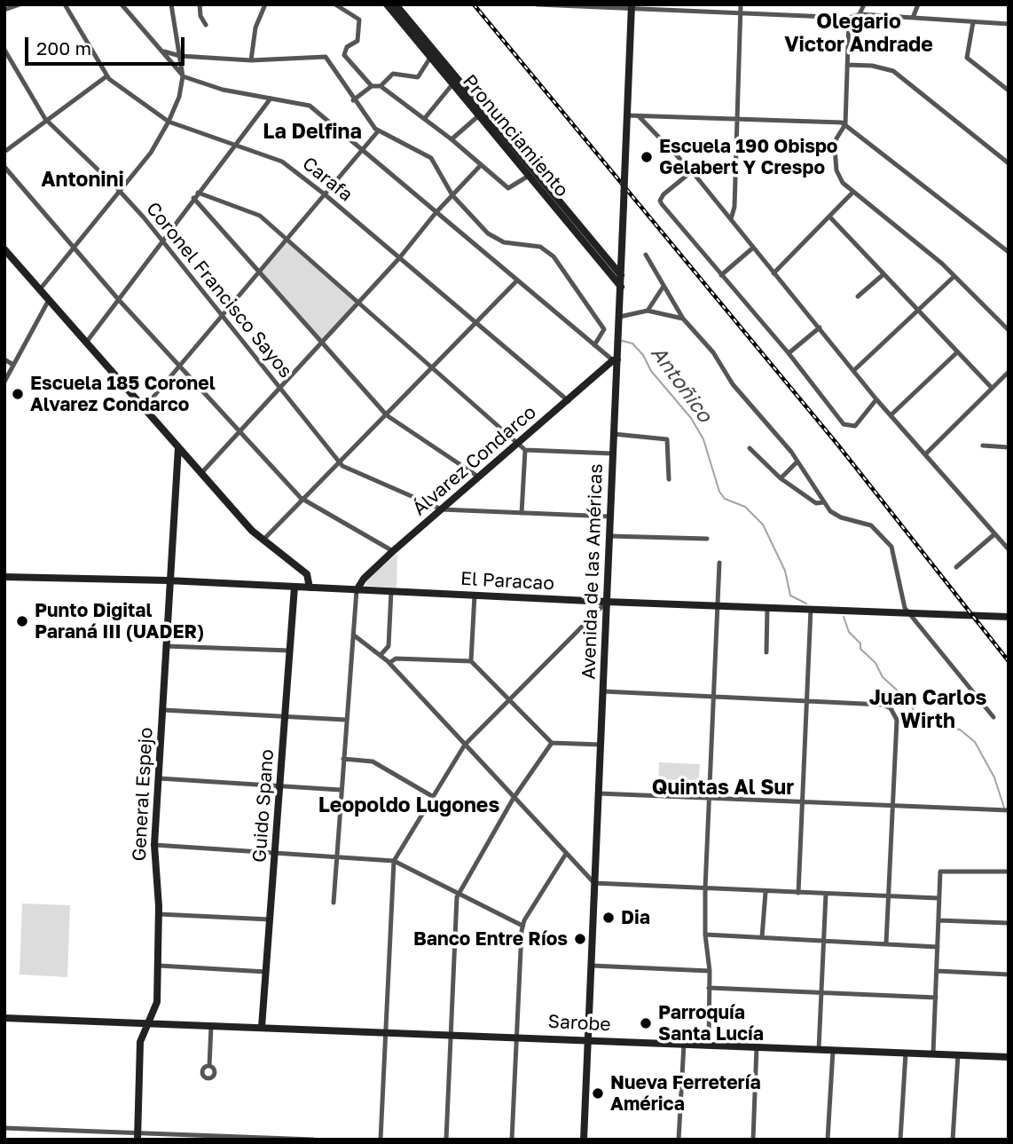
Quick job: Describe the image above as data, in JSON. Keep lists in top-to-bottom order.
{
  "streets": {
    "main road": [
      "Pronunciamiento",
      "Álvarez Condarco",
      "Avenida de las Américas",
      "El Paracao",
      "General Espejo",
      "Guido Spano",
      "Sarobe"
    ],
    "street": ["Carafa", "Coronel Francisco Sayos"]
  },
  "crossings": [
    ["Pronunciamiento", "Avenida de las Américas"],
    ["Carafa", "Álvarez Condarco"],
    ["Coronel Francisco Sayos", "Álvarez Condarco"],
    ["Álvarez Condarco", "Avenida de las Américas"],
    ["Álvarez Condarco", "El Paracao"],
    ["Avenida de las Américas", "El Paracao"],
    ["Avenida de las Américas", "Sarobe"],
    ["El Paracao", "General Espejo"],
    ["El Paracao", "Guido Spano"],
    ["General Espejo", "Sarobe"],
    ["Guido Spano", "Sarobe"]
  ],
  "districts": [
    "Olegario Victor Andrade",
    "La Delfina",
    "Antonini",
    "Juan Carlos Wirth",
    "Quintas Al Sur",
    "Leopoldo Lugones"
  ],
  "water": ["Antoñico"],
  "places": [
    "Escuela 190 Obispo Gelabert Y Crespo",
    "Escuela 185 Coronel Alvarez Condarco",
    "Punto Digital Paraná III (UADER)",
    "Dia",
    "Banco Entre Ríos",
    "Parroquía Santa Lucía",
    "Nueva Ferretería América"
  ],
  "scale_bar": "200 m"
}
